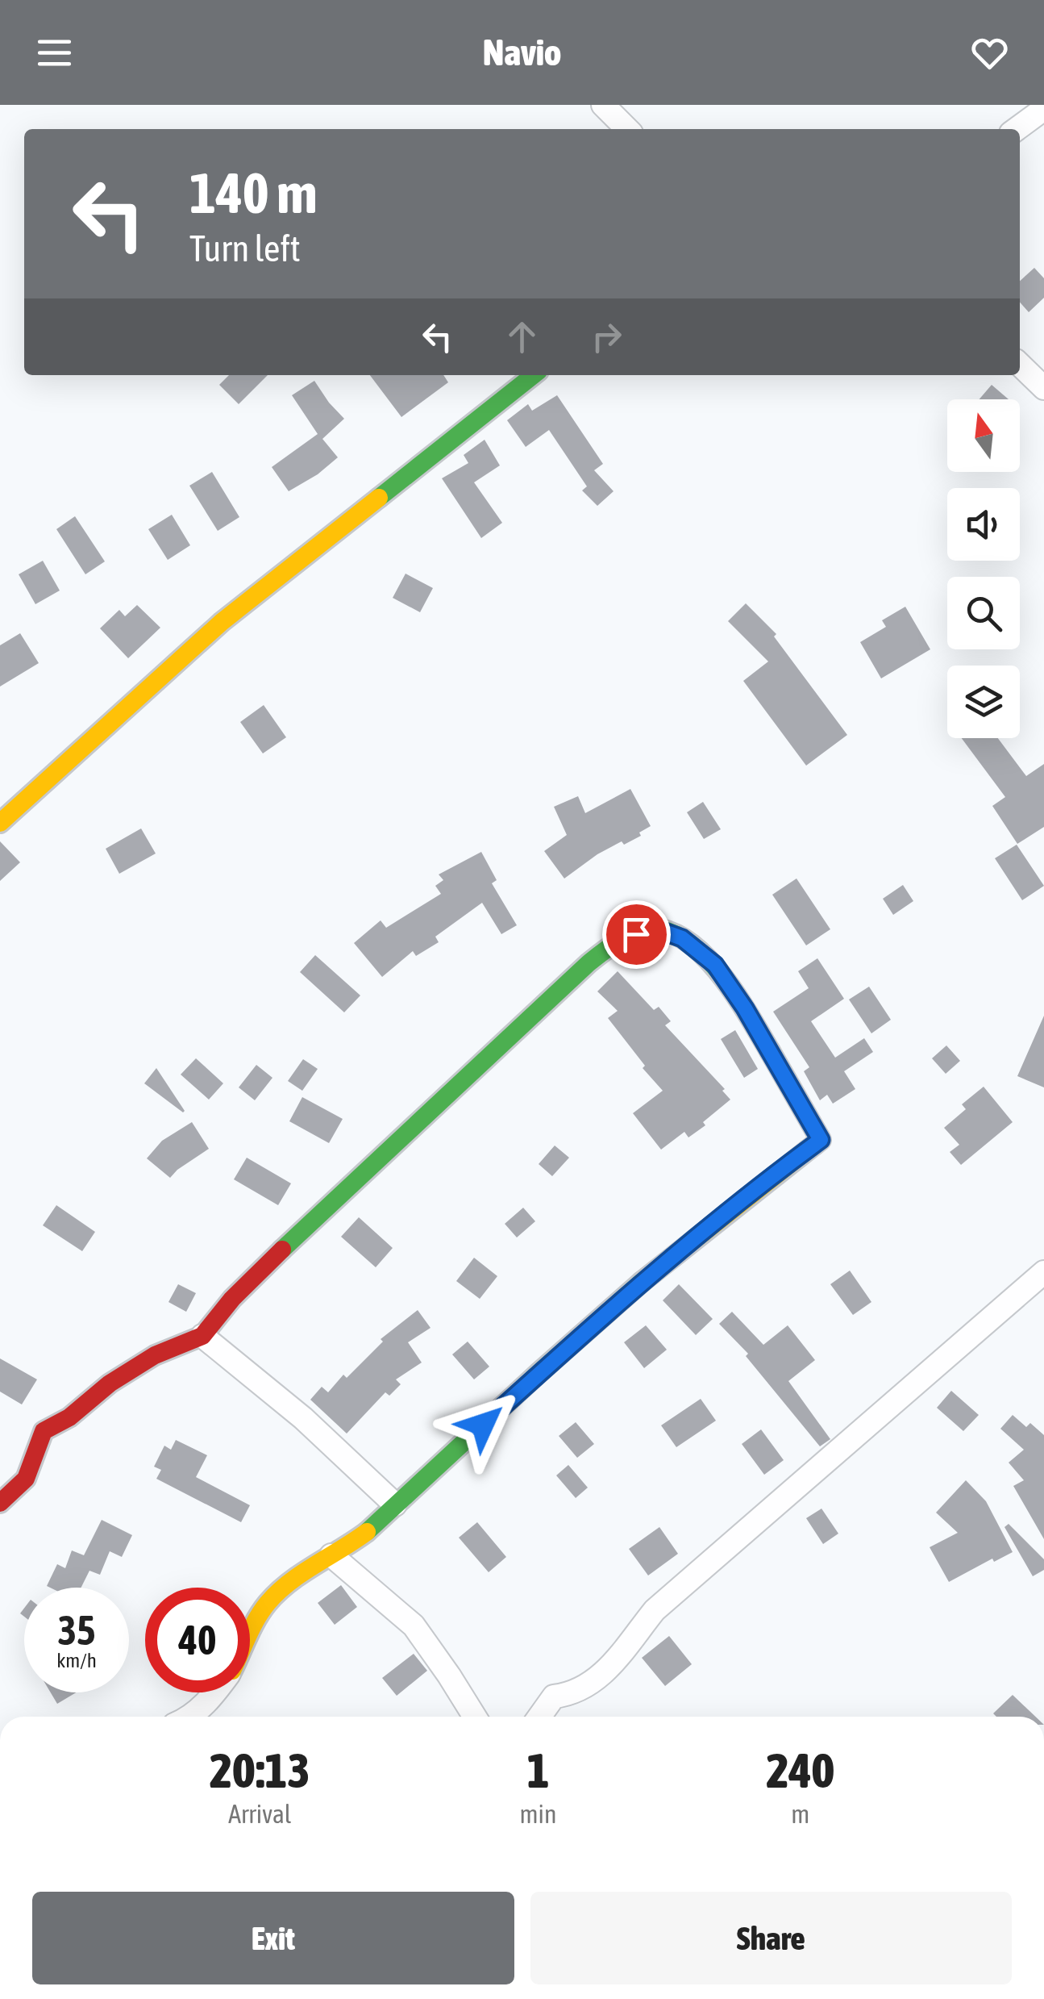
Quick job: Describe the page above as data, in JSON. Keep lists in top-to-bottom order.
{
  "north": "top",
  "page": {
    "header": "Navio",
    "turn": ["140 m", "Turn left"],
    "speed": "35 km/h",
    "limit": "40",
    "eta": [
      "20:13",
      "Arrival",
      "1",
      "min",
      "240",
      "m"
    ],
    "buttons": ["Exit", "Share"]
  }
}
